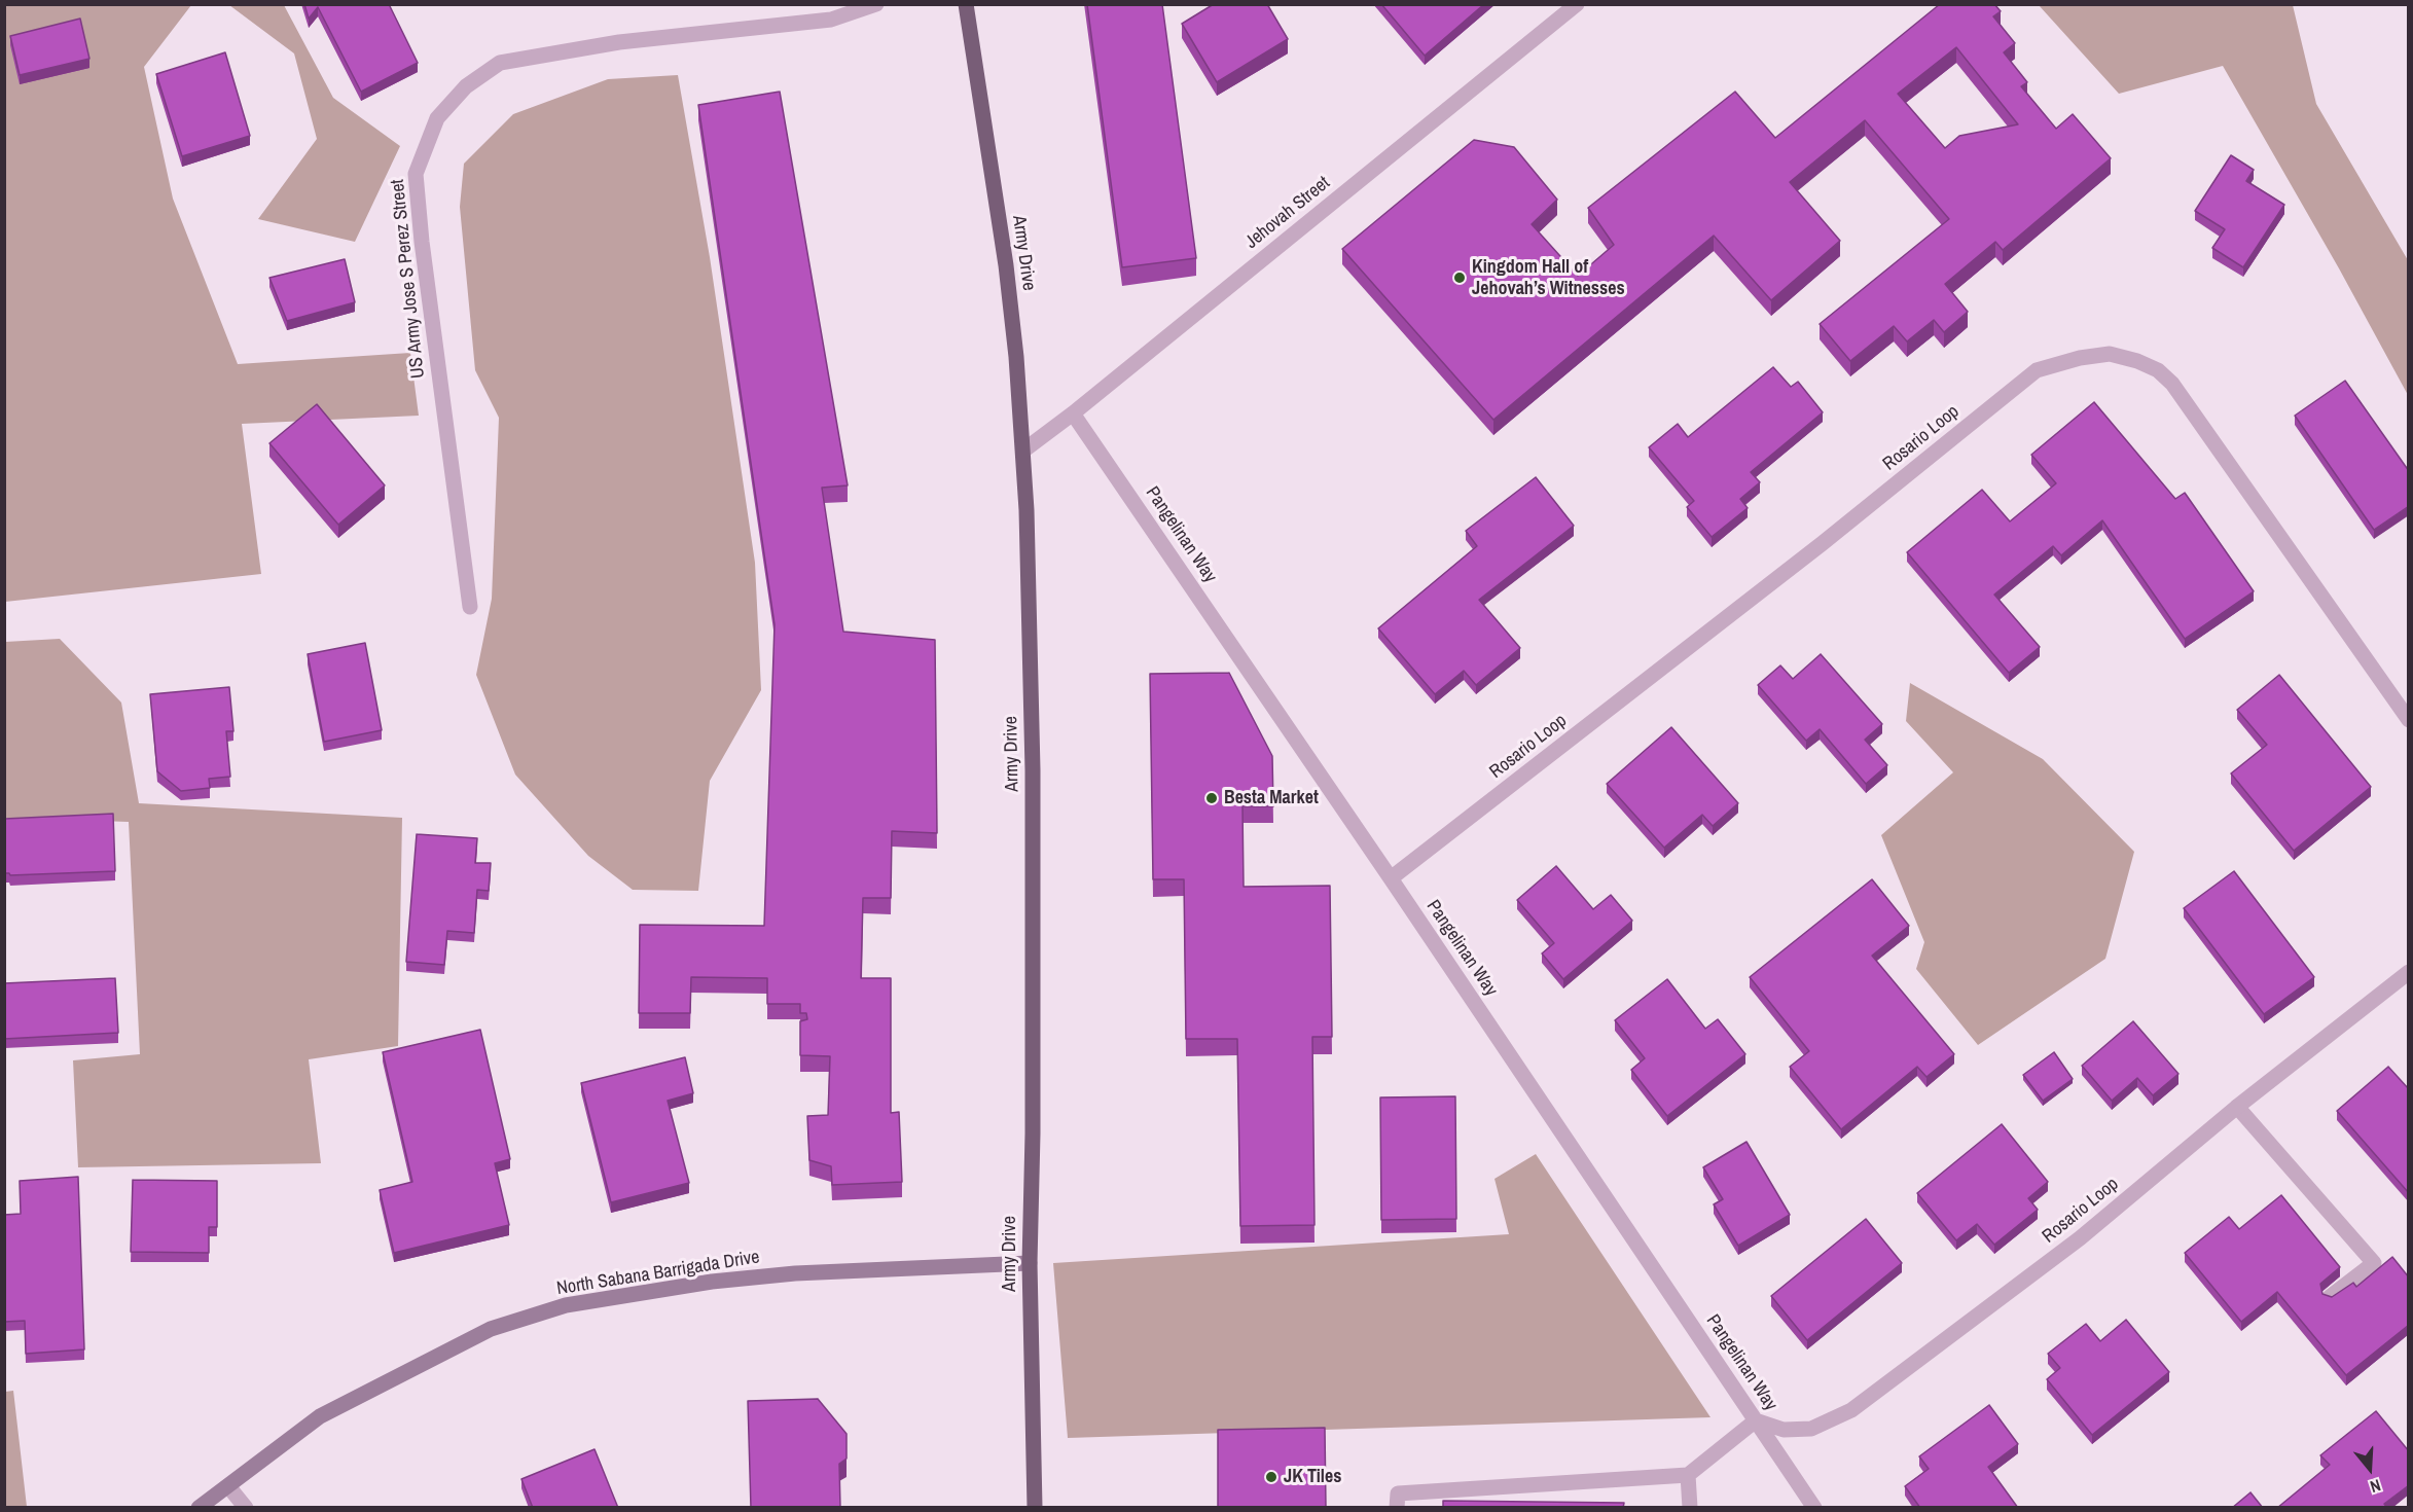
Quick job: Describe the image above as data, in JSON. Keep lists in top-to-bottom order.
{
  "streets": {
    "main road": ["Army Drive", "North Sabana Barrigada Drive"],
    "street": [
      "Jehovah Street",
      "US Army Jose S Perez Street",
      "Rosario Loop",
      "Pangelinan Way"
    ]
  },
  "crossings": [
    ["Jehovah Street", "Army Drive"],
    ["Jehovah Street", "Pangelinan Way"],
    ["Army Drive", "North Sabana Barrigada Drive"],
    ["Rosario Loop", "Pangelinan Way"]
  ],
  "places": ["Kingdom Hall of Jehovah’s Witnesses", "Besta Market", "JK Tiles"],
  "north": "bottom"
}
